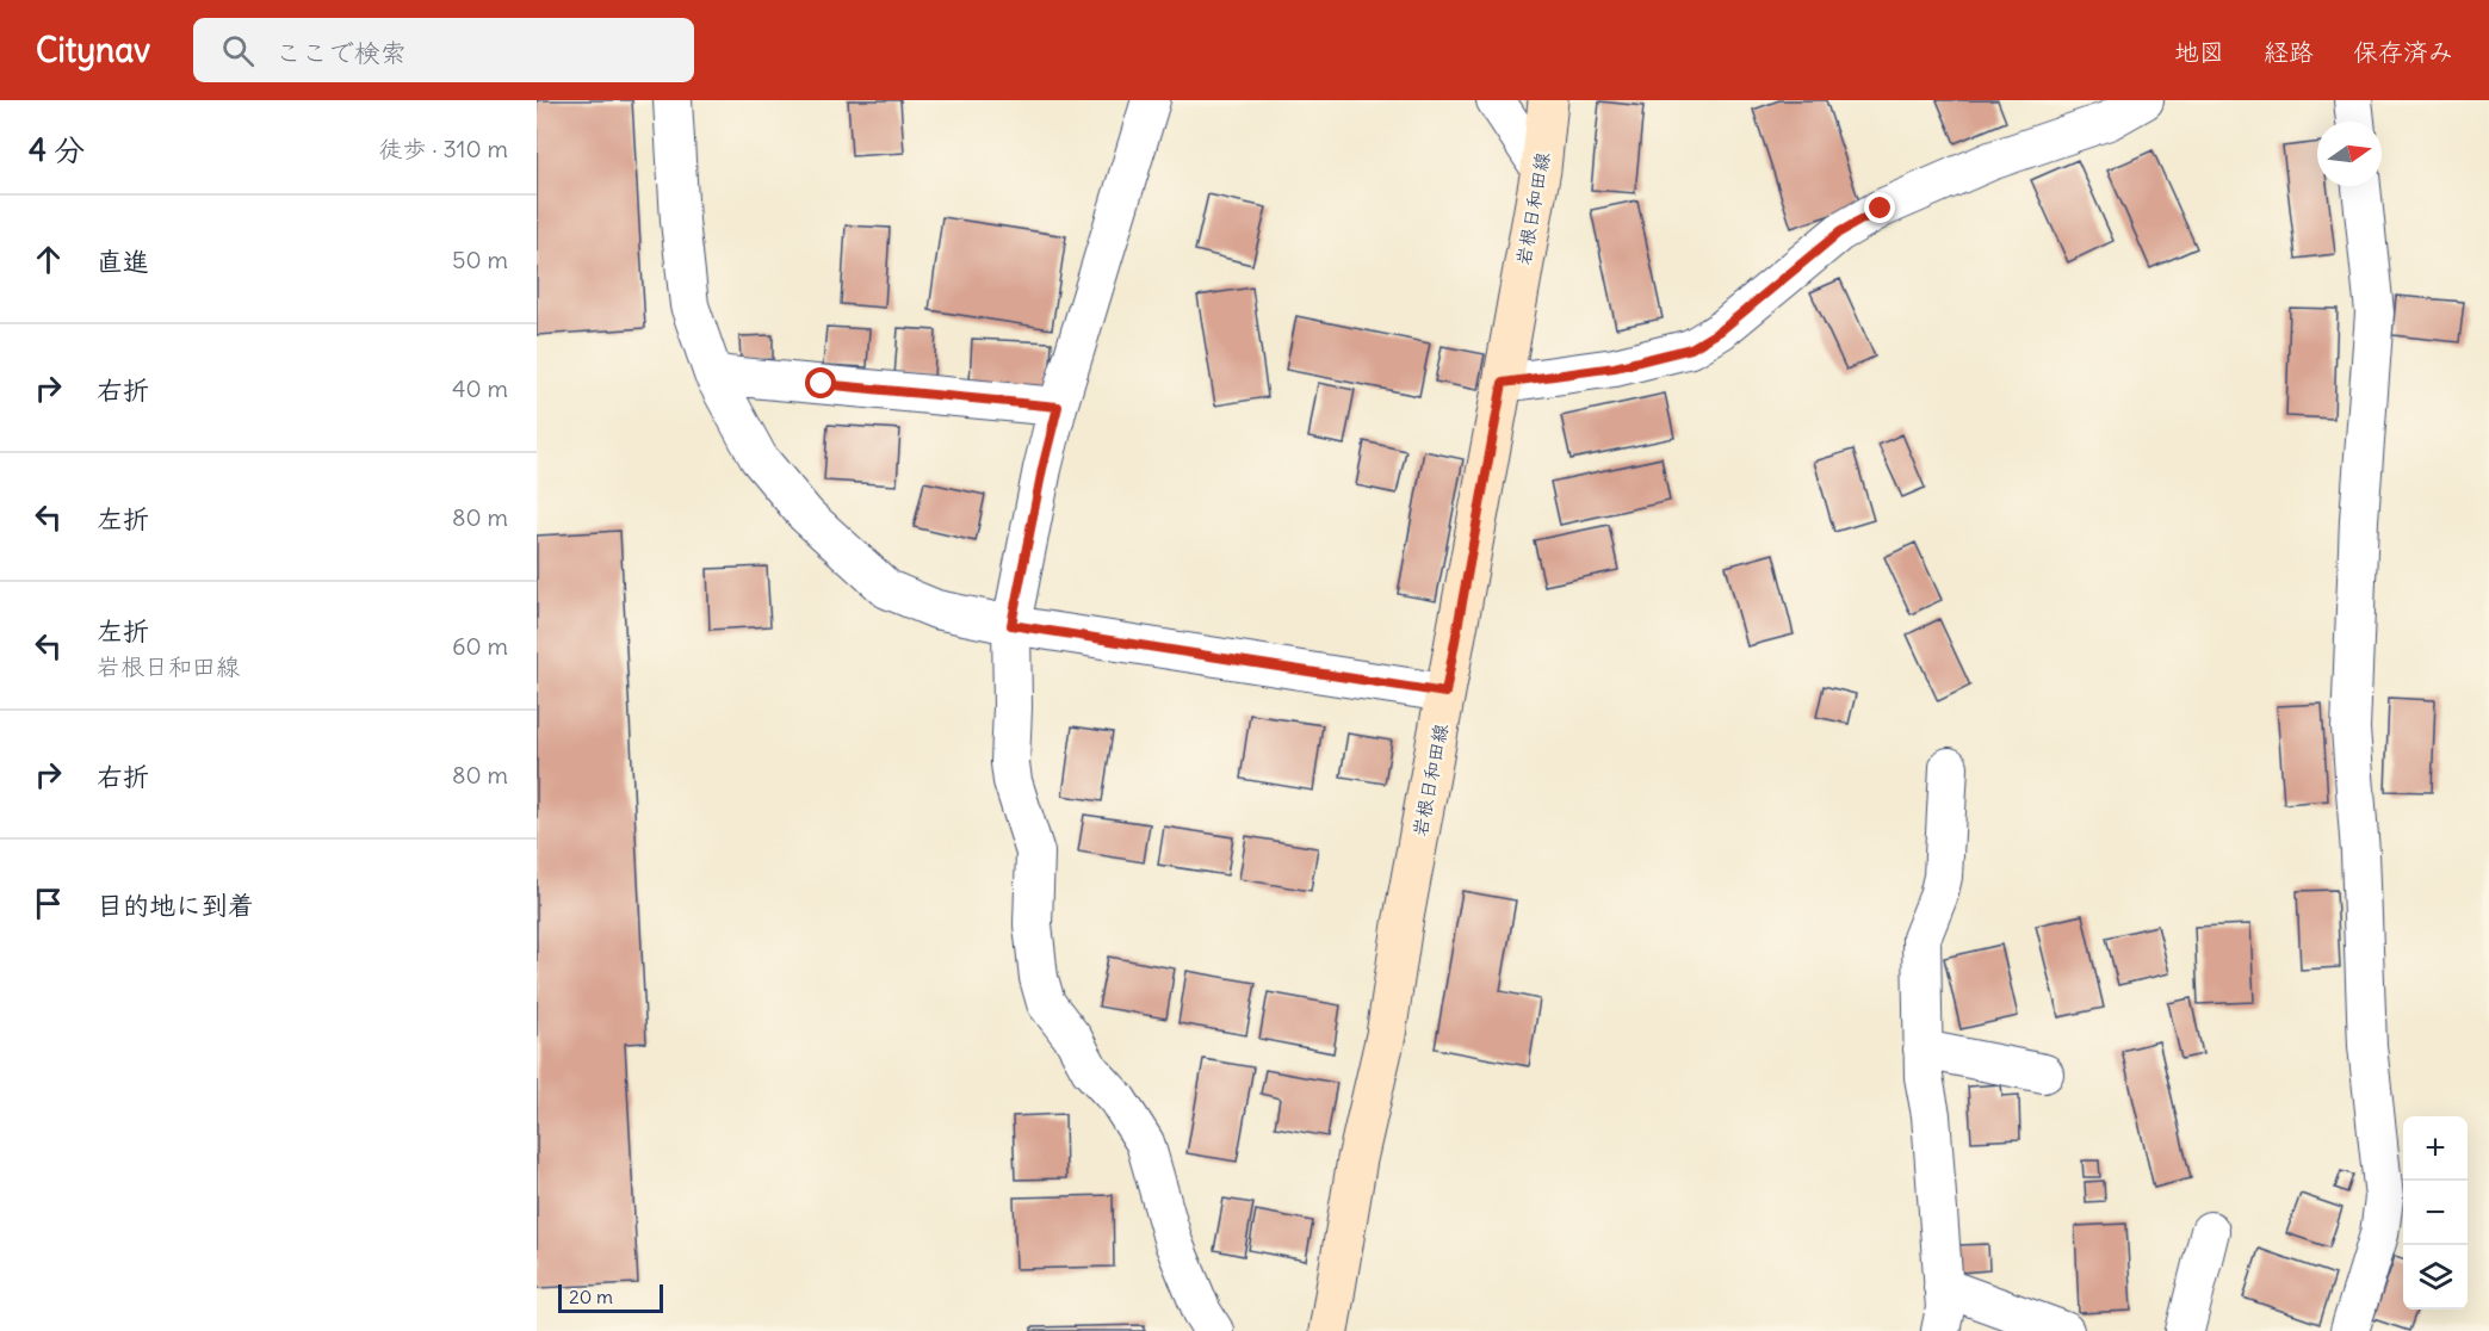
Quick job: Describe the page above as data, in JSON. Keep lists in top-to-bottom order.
{
  "streets": {
    "main road": ["岩根日和田線"]
  },
  "scale_bar": "20 m",
  "north": "right",
  "page": {
    "header": "Citynav",
    "search": "ここで検索",
    "nav": ["地図", "経路", "保存済み"],
    "heading": ["4 分", "徒歩 · 310 m"],
    "list": [
      ["直進", "50 m"],
      ["右折", "40 m"],
      ["左折", "80 m"],
      ["左折", "岩根日和田線", "60 m"],
      ["右折", "80 m"],
      "目的地に到着"
    ],
    "map_buttons": ["+", "−"],
    "scale": "20 m"
  }
}
